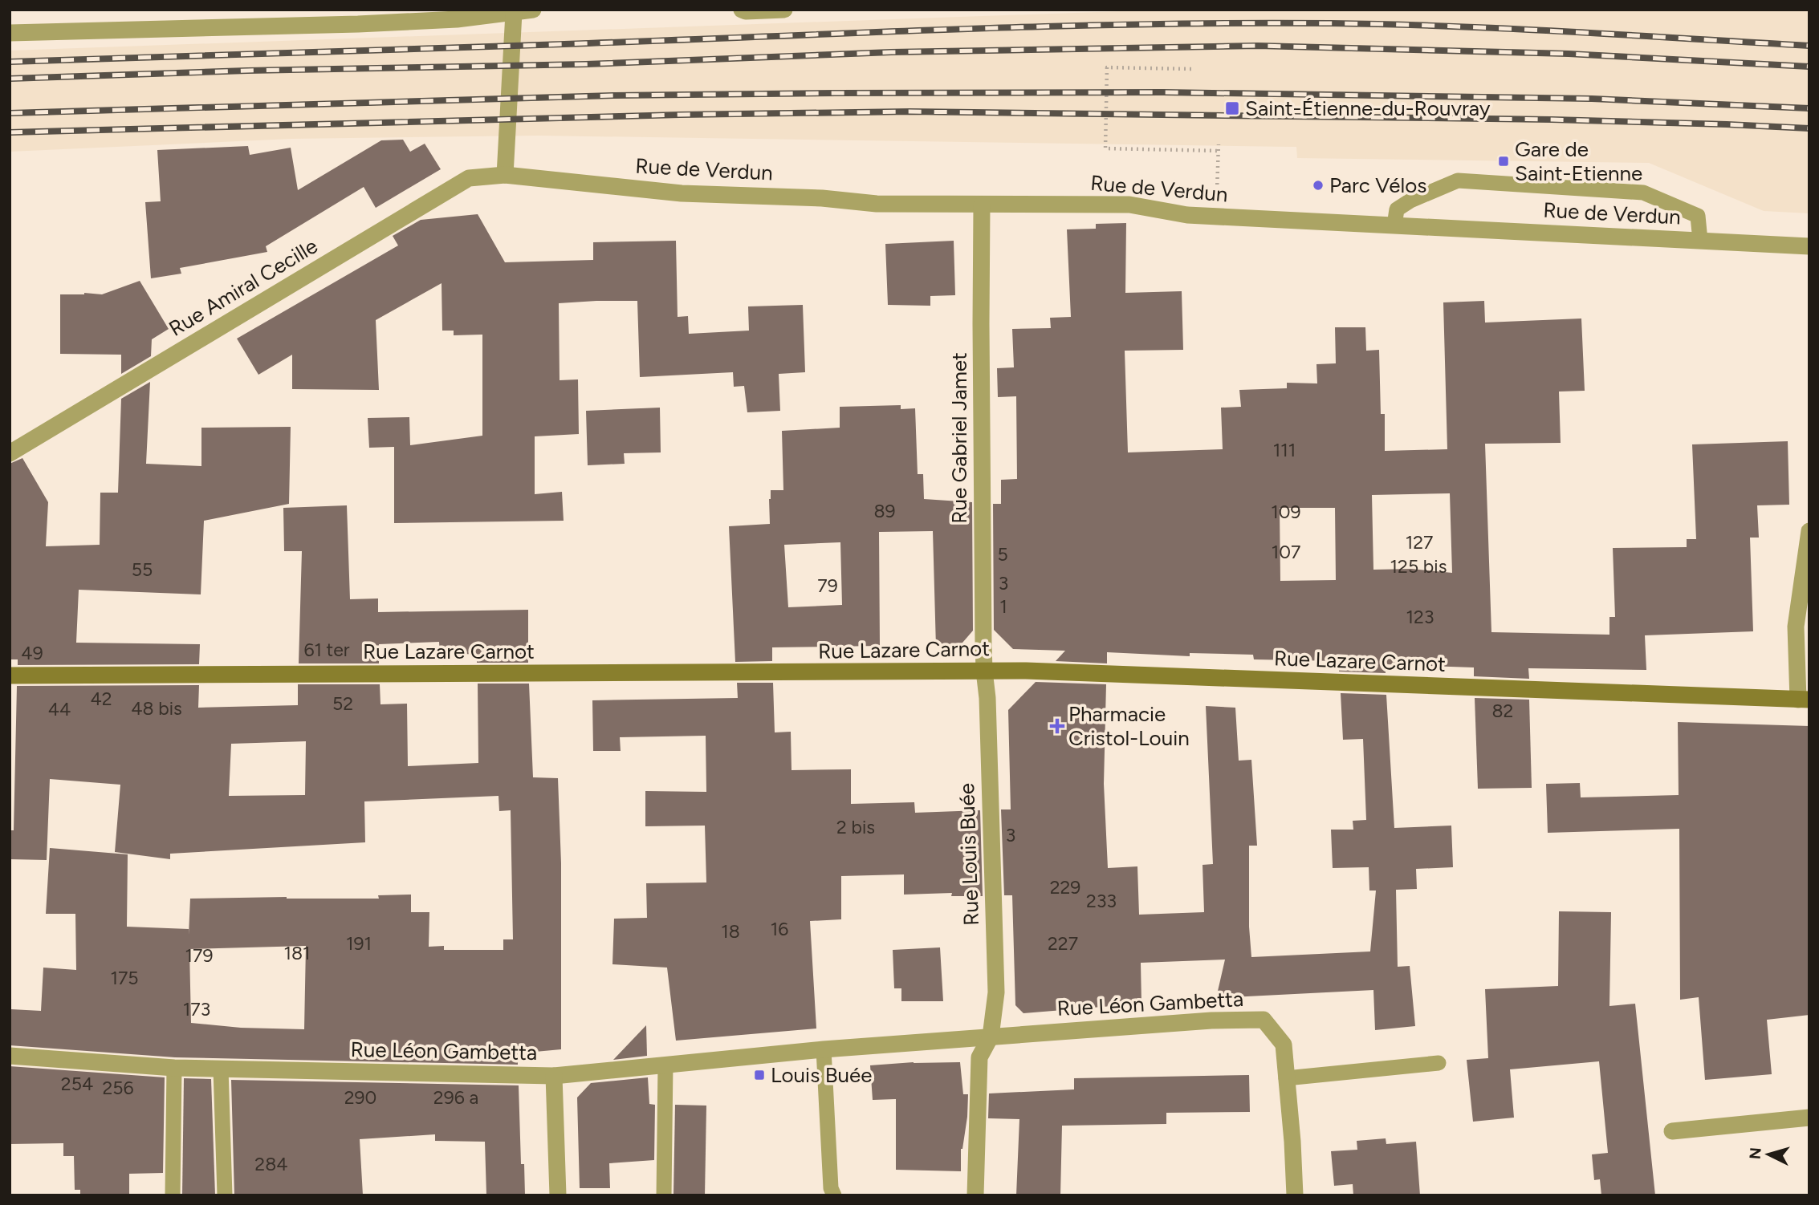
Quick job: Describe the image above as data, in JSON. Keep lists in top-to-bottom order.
{
  "streets": {
    "street": [
      "Rue de Verdun",
      "Rue Amiral Cecille",
      "Rue Gabriel Jamet",
      "Rue Lazare Carnot",
      "Rue Louis Buée",
      "Rue Léon Gambetta"
    ]
  },
  "crossings": [
    ["Rue de Verdun", "Rue Amiral Cecille"],
    ["Rue de Verdun", "Rue Gabriel Jamet"],
    ["Rue Gabriel Jamet", "Rue Lazare Carnot"],
    ["Rue Gabriel Jamet", "Rue Louis Buée"],
    ["Rue Lazare Carnot", "Rue Louis Buée"],
    ["Rue Louis Buée", "Rue Léon Gambetta"]
  ],
  "places": {
    "transit": ["Saint-Étienne-du-Rouvray", "Gare de Saint-Etienne", "Louis Buée"],
    "other": ["Parc Vélos"],
    "health": ["Pharmacie Cristol-Louin"]
  },
  "house_numbers": [
    "111",
    "89",
    "109",
    "127",
    "107",
    "5",
    "125 bis",
    "55",
    "3",
    "79",
    "1",
    "123",
    "61 ter",
    "49",
    "42",
    "52",
    "48 bis",
    "44",
    "82",
    "2 bis",
    "3",
    "229",
    "233",
    "16",
    "18",
    "191",
    "227",
    "181",
    "179",
    "175",
    "173",
    "254",
    "256",
    "290",
    "296 a",
    "284"
  ],
  "north": "left"
}
